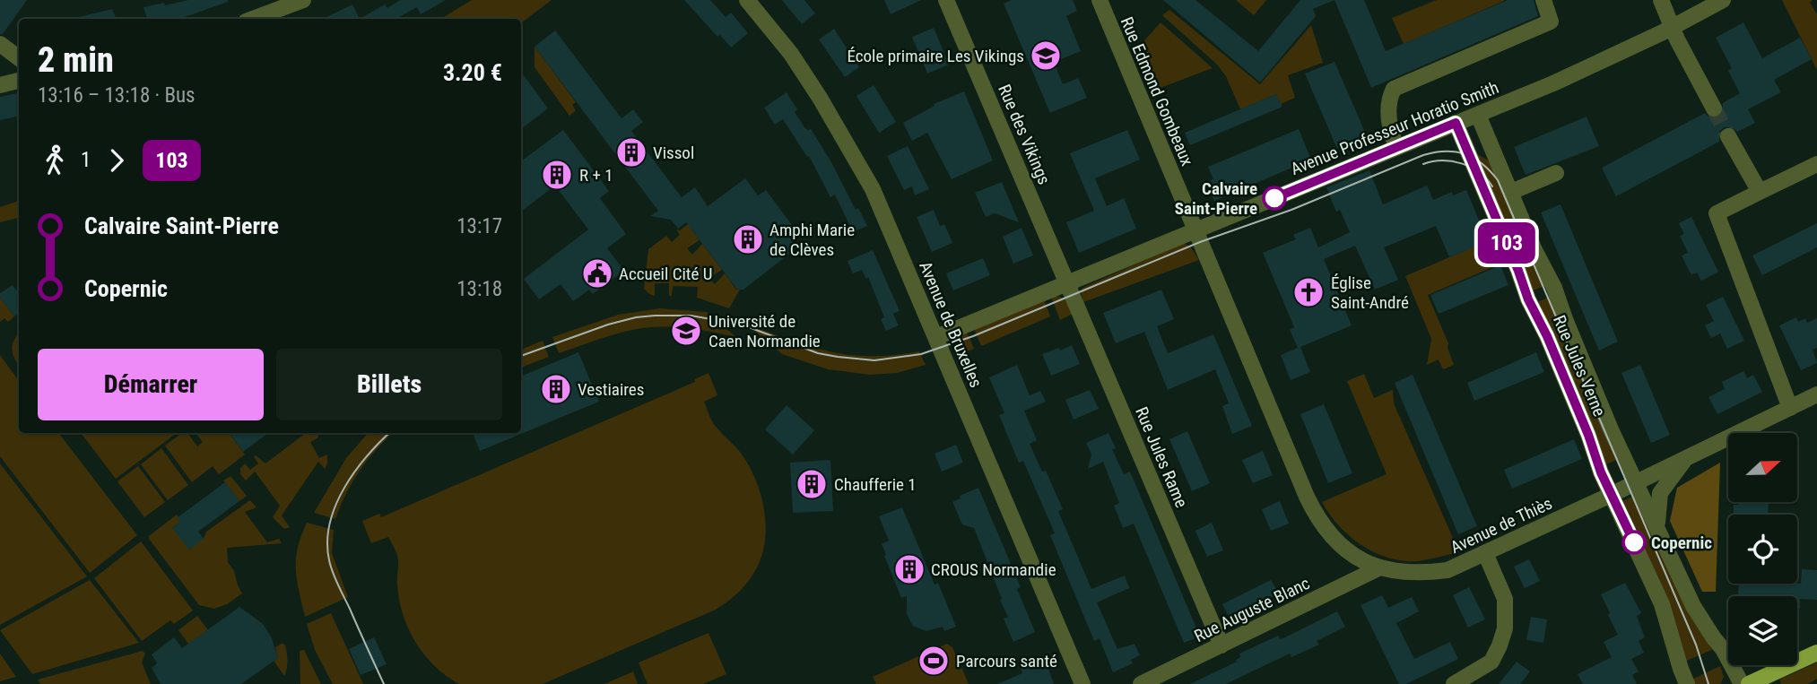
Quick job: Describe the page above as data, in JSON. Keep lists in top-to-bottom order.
{
  "streets": {
    "street": [
      "Rue Edmond Gombeaux",
      "Avenue Professeur Horatio Smith",
      "Rue des Vikings",
      "Avenue de Bruxelles",
      "Rue Jules Verne",
      "Rue Jules Rame",
      "Avenue de Thiès",
      "Rue Auguste Blanc"
    ]
  },
  "crossings": [
    ["Rue Edmond Gombeaux", "Avenue Professeur Horatio Smith"],
    ["Rue Edmond Gombeaux", "Avenue de Thiès"],
    ["Avenue Professeur Horatio Smith", "Rue des Vikings"],
    ["Avenue Professeur Horatio Smith", "Avenue de Bruxelles"],
    ["Avenue Professeur Horatio Smith", "Rue Jules Verne"],
    ["Avenue Professeur Horatio Smith", "Rue Jules Rame"],
    ["Avenue Professeur Horatio Smith", "Avenue de Thiès"],
    ["Rue des Vikings", "Rue Jules Rame"],
    ["Rue Jules Verne", "Avenue de Thiès"],
    ["Rue Jules Rame", "Rue Auguste Blanc"],
    ["Avenue de Thiès", "Rue Auguste Blanc"]
  ],
  "places": {
    "school or university": ["École primaire Les Vikings", "Université de Caen Normandie"],
    "building": [
      "Vissol",
      "R + 1",
      "Amphi Marie de Clèves",
      "Vestiaires",
      "Chaufferie 1",
      "CROUS Normandie"
    ],
    "other": ["Calvaire Saint-Pierre", "Copernic"],
    "public building": ["Accueil Cité U"],
    "church": ["Église Saint-André"],
    "sports": ["Parcours santé"]
  },
  "lines": ["bus line 103"],
  "north": "right",
  "page": {
    "on_map": "103",
    "heading": ["2 min", "13:16 – 13:18 · Bus", "3.20 €"],
    "legs": ["1", "103"],
    "list": [
      {
        "name": "Calvaire Saint-Pierre",
        "value": "13:17"
      },
      {
        "name": "Copernic",
        "value": "13:18"
      }
    ],
    "buttons": ["Démarrer", "Billets"]
  }
}
